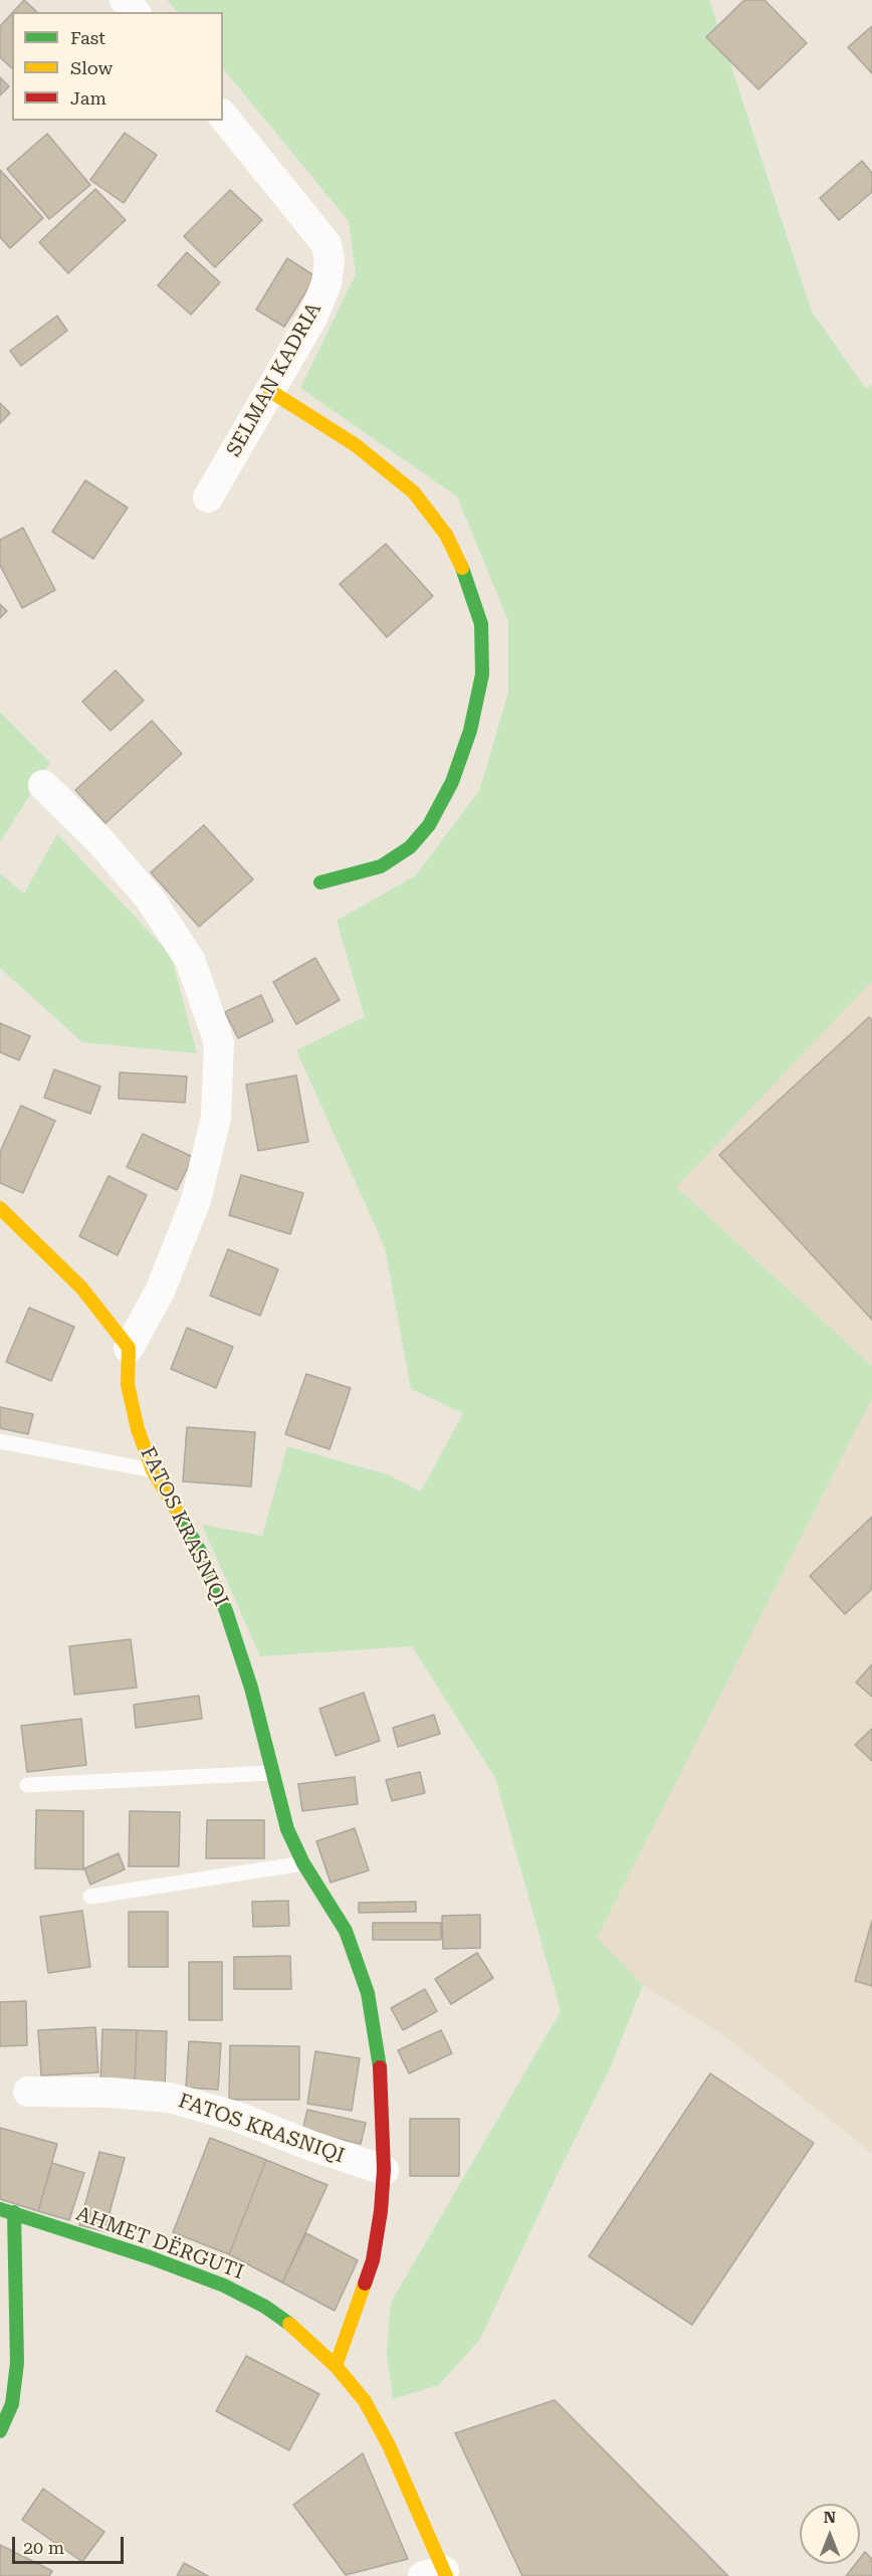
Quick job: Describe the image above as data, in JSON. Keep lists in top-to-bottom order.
{
  "streets": {
    "street": ["SELMAN KADRIA", "FATOS KRASNIQI", "AHMET DËRGUTI"]
  },
  "crossings": [
    ["FATOS KRASNIQI", "AHMET DËRGUTI"]
  ],
  "legend": ["Fast", "Slow", "Jam"],
  "scale_bar": "20 m",
  "north": "top"
}
